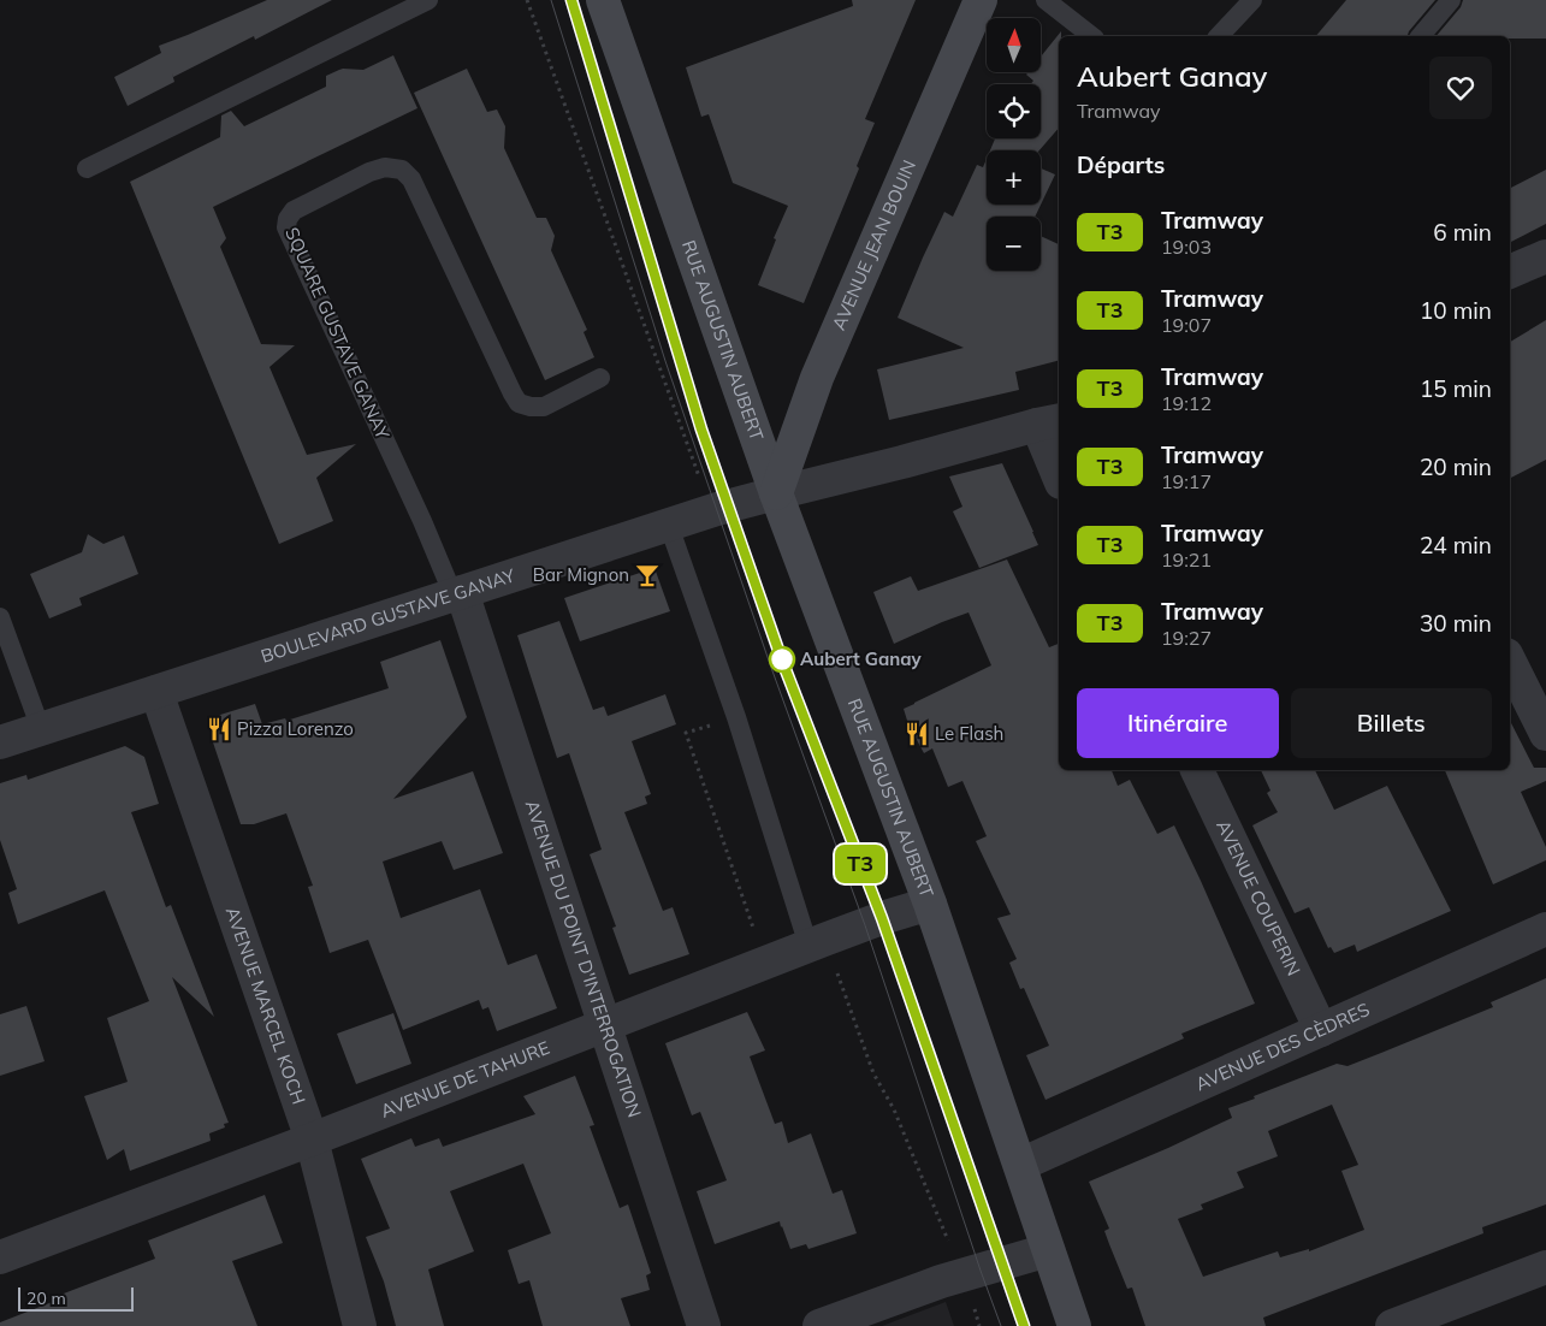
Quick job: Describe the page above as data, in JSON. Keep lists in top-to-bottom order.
{
  "streets": {
    "main road": ["AVENUE JEAN BOUIN", "RUE AUGUSTIN AUBERT"],
    "street": [
      "BOULEVARD GUSTAVE GANAY",
      "AVENUE COUPERIN",
      "AVENUE DU POINT D'INTERROGATION",
      "AVENUE MARCEL KOCH",
      "AVENUE DES CÈDRES",
      "AVENUE DE TAHURE"
    ],
    "lane": ["SQUARE GUSTAVE GANAY"]
  },
  "crossings": [
    ["AVENUE JEAN BOUIN", "RUE AUGUSTIN AUBERT"],
    ["AVENUE JEAN BOUIN", "BOULEVARD GUSTAVE GANAY"],
    ["SQUARE GUSTAVE GANAY", "BOULEVARD GUSTAVE GANAY"],
    ["SQUARE GUSTAVE GANAY", "AVENUE DU POINT D'INTERROGATION"],
    ["RUE AUGUSTIN AUBERT", "BOULEVARD GUSTAVE GANAY"],
    ["RUE AUGUSTIN AUBERT", "AVENUE DES CÈDRES"],
    ["RUE AUGUSTIN AUBERT", "AVENUE DE TAHURE"],
    ["BOULEVARD GUSTAVE GANAY", "AVENUE DU POINT D'INTERROGATION"],
    ["BOULEVARD GUSTAVE GANAY", "AVENUE MARCEL KOCH"],
    ["AVENUE COUPERIN", "AVENUE DES CÈDRES"],
    ["AVENUE DU POINT D'INTERROGATION", "AVENUE DE TAHURE"],
    ["AVENUE MARCEL KOCH", "AVENUE DE TAHURE"]
  ],
  "places": {
    "bar": ["Bar Mignon"],
    "other": ["Aubert Ganay"],
    "restaurant": ["Pizza Lorenzo", "Le Flash"]
  },
  "lines": ["tram line T3"],
  "scale_bar": "20 m",
  "north": "top",
  "page": {
    "on_map": "T3",
    "map_buttons": ["+", "−"],
    "heading": [
      ["Aubert Ganay", "Tramway"],
      "Départs"
    ],
    "list": [
      {
        "mark": "T3",
        "name": "Tramway",
        "note": "19:03",
        "value": "6 min"
      },
      {
        "mark": "T3",
        "name": "Tramway",
        "note": "19:07",
        "value": "10 min"
      },
      {
        "mark": "T3",
        "name": "Tramway",
        "note": "19:12",
        "value": "15 min"
      },
      {
        "mark": "T3",
        "name": "Tramway",
        "note": "19:17",
        "value": "20 min"
      },
      {
        "mark": "T3",
        "name": "Tramway",
        "note": "19:21",
        "value": "24 min"
      },
      {
        "mark": "T3",
        "name": "Tramway",
        "note": "19:27",
        "value": "30 min"
      }
    ],
    "buttons": ["Itinéraire", "Billets"],
    "scale": "20 m"
  }
}
